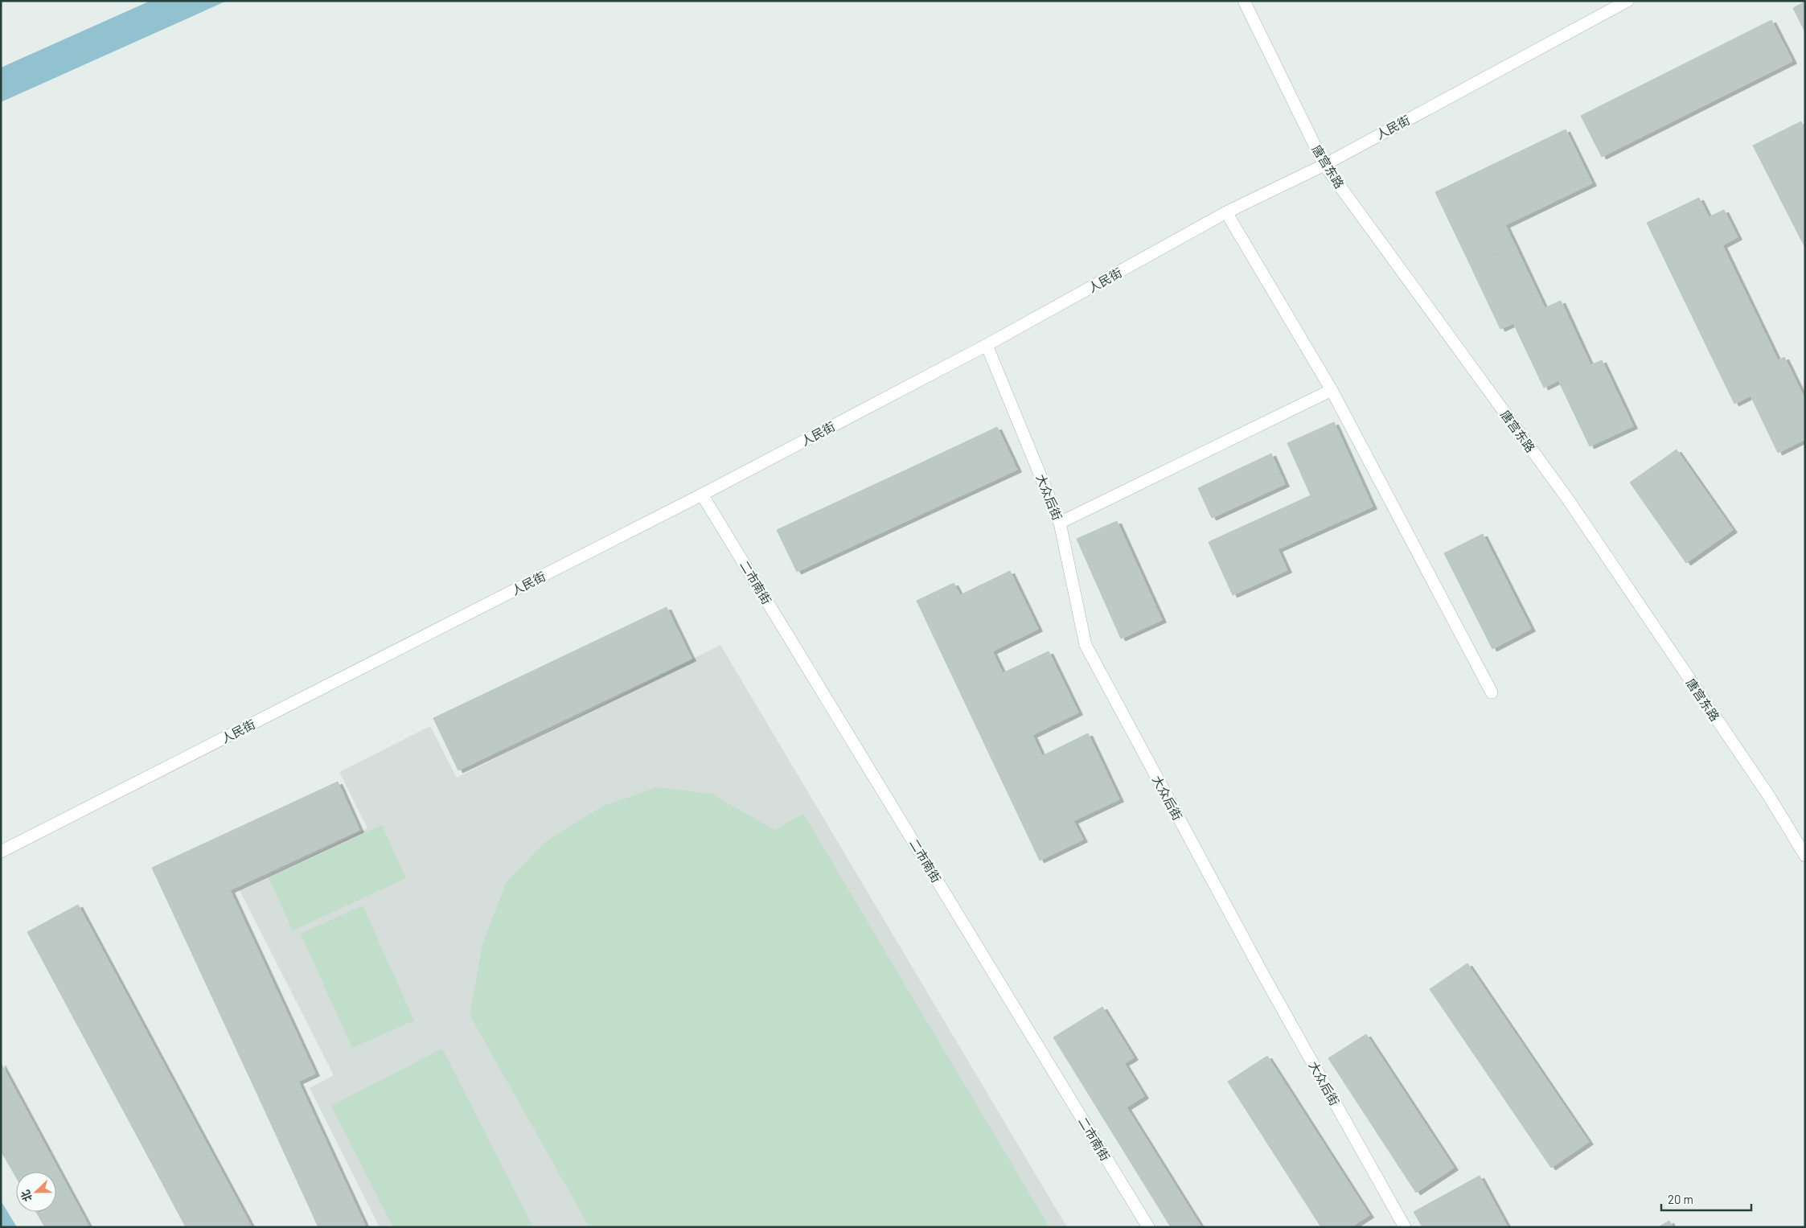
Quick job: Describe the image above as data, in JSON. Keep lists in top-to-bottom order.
{
  "streets": {
    "street": [
      "人民街",
      "唐宫东路",
      "大众后街",
      "二市南街"
    ]
  },
  "crossings": [
    ["人民街", "唐宫东路"],
    ["人民街", "大众后街"],
    ["人民街", "二市南街"]
  ],
  "scale_bar": "20 m",
  "north": "left"
}
